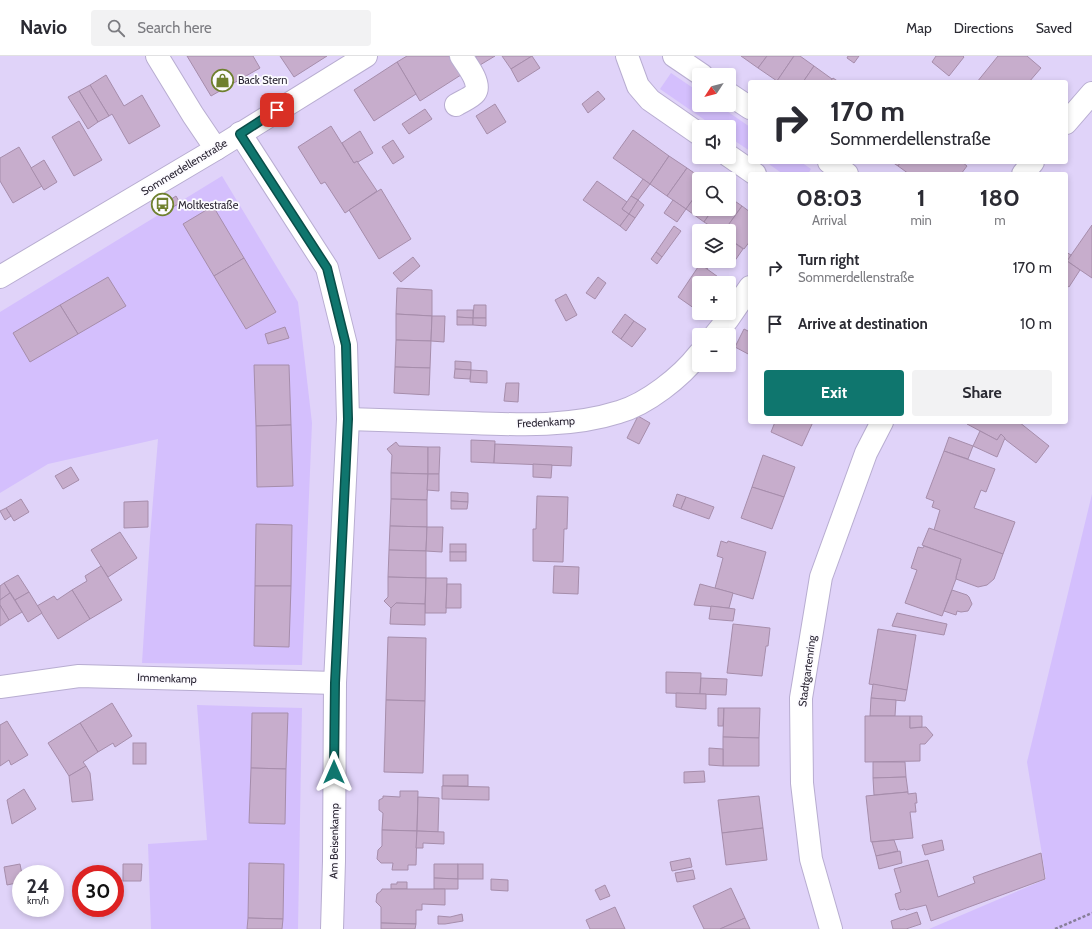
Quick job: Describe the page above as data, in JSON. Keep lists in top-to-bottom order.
{
  "streets": {
    "street": [
      "Sommerdellenstraße",
      "Fredenkamp",
      "Stadtgartenring",
      "Immenkamp",
      "Am Beisenkamp"
    ]
  },
  "crossings": [
    ["Sommerdellenstraße", "Am Beisenkamp"],
    ["Fredenkamp", "Am Beisenkamp"],
    ["Immenkamp", "Am Beisenkamp"]
  ],
  "places": {
    "shop": ["Back Stern"],
    "bus stop": ["Moltkestraße"]
  },
  "north": "bottom left",
  "page": {
    "header": "Navio",
    "search": "Search here",
    "nav": ["Map", "Directions", "Saved"],
    "map_buttons": ["+", "−"],
    "turn": ["170 m", "Sommerdellenstraße"],
    "eta": [
      "08:03",
      "Arrival",
      "1",
      "min",
      "180",
      "m"
    ],
    "list": [
      {
        "name": "Turn right",
        "note": "Sommerdellenstraße",
        "value": "170 m"
      },
      {
        "name": "Arrive at destination",
        "value": "10 m"
      }
    ],
    "buttons": ["Exit", "Share"],
    "speed": "24 km/h",
    "limit": "30"
  }
}
